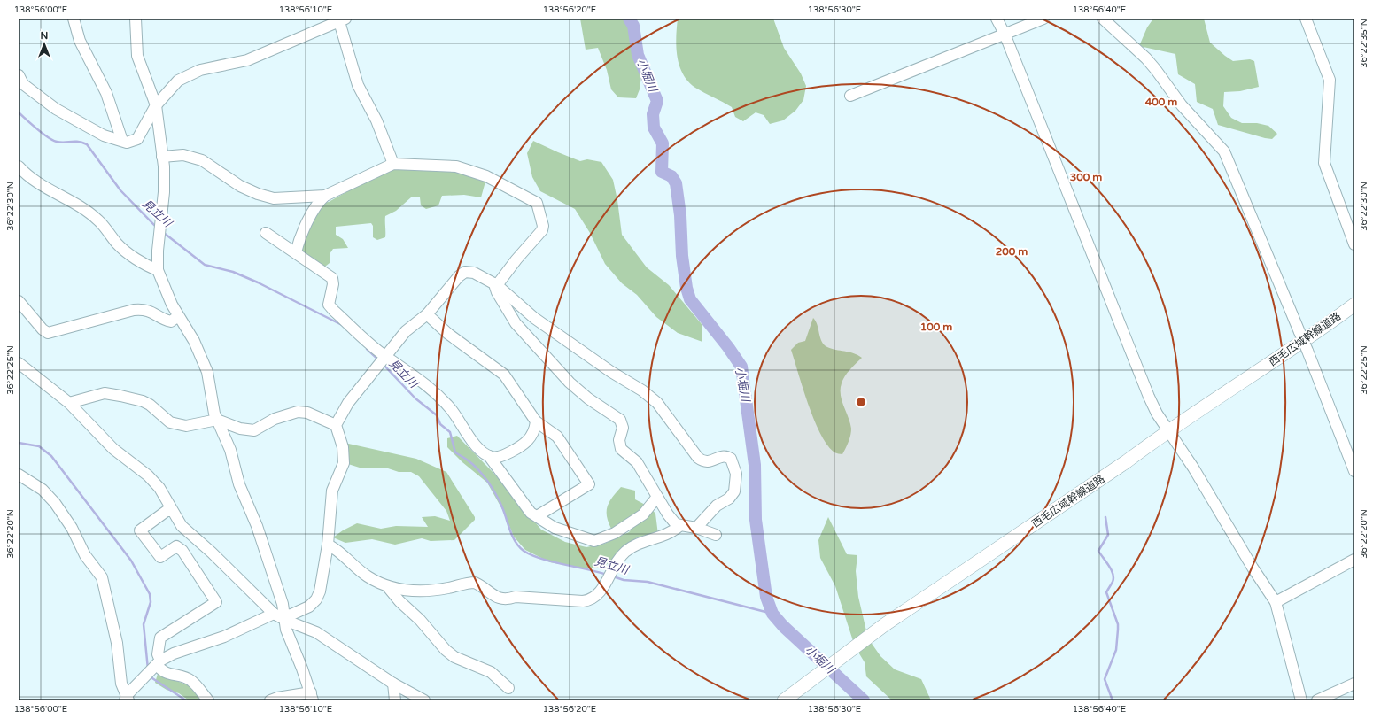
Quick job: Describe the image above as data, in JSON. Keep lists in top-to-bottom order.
{
  "streets": {
    "main road": ["西毛広域幹線道路"]
  },
  "water": ["小堀川", "見立川"],
  "north": "top",
  "coordinates": [
    "138°56'00\"E",
    "138°56'10\"E",
    "138°56'20\"E",
    "138°56'30\"E",
    "138°56'40\"E",
    "36°22'35\"N",
    "36°22'30\"N",
    "36°22'25\"N",
    "36°22'20\"N"
  ],
  "rings": [
    "400 m",
    "300 m",
    "200 m",
    "100 m"
  ]
}
